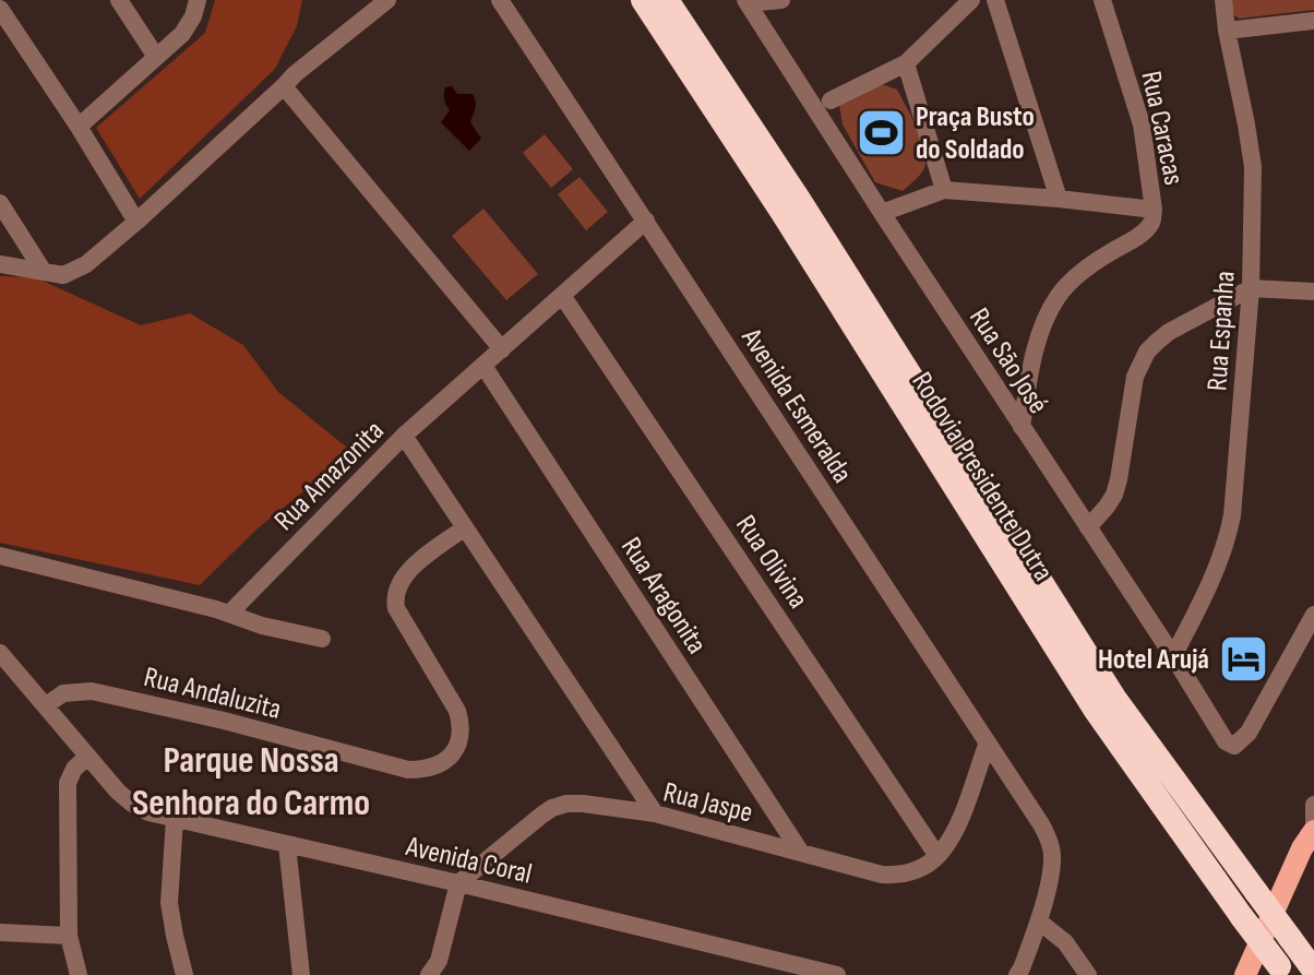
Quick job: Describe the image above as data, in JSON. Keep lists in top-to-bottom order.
{
  "streets": {
    "highway": ["Rodovia Presidente Dutra"],
    "street": [
      "Rua Caracas",
      "Rua Espanha",
      "Rua São José",
      "Avenida Esmeralda",
      "Rua Amazonita",
      "Rua Olivina",
      "Rua Aragonita",
      "Rua Andaluzita",
      "Rua Jaspe",
      "Avenida Coral"
    ]
  },
  "crossings": [
    ["Rua Caracas", "Rua São José"],
    ["Rua Espanha", "Rua São José"],
    ["Avenida Esmeralda", "Rua Amazonita"],
    ["Rua Amazonita", "Rua Olivina"],
    ["Rua Amazonita", "Rua Aragonita"],
    ["Rua Olivina", "Rua Jaspe"],
    ["Rua Aragonita", "Rua Jaspe"],
    ["Rua Andaluzita", "Avenida Coral"],
    ["Rua Jaspe", "Avenida Coral"]
  ],
  "districts": ["Parque Nossa Senhora do Carmo"],
  "places": {
    "sports": ["Praça Busto do Soldado"],
    "hotel": ["Hotel Arujá"]
  }
}
